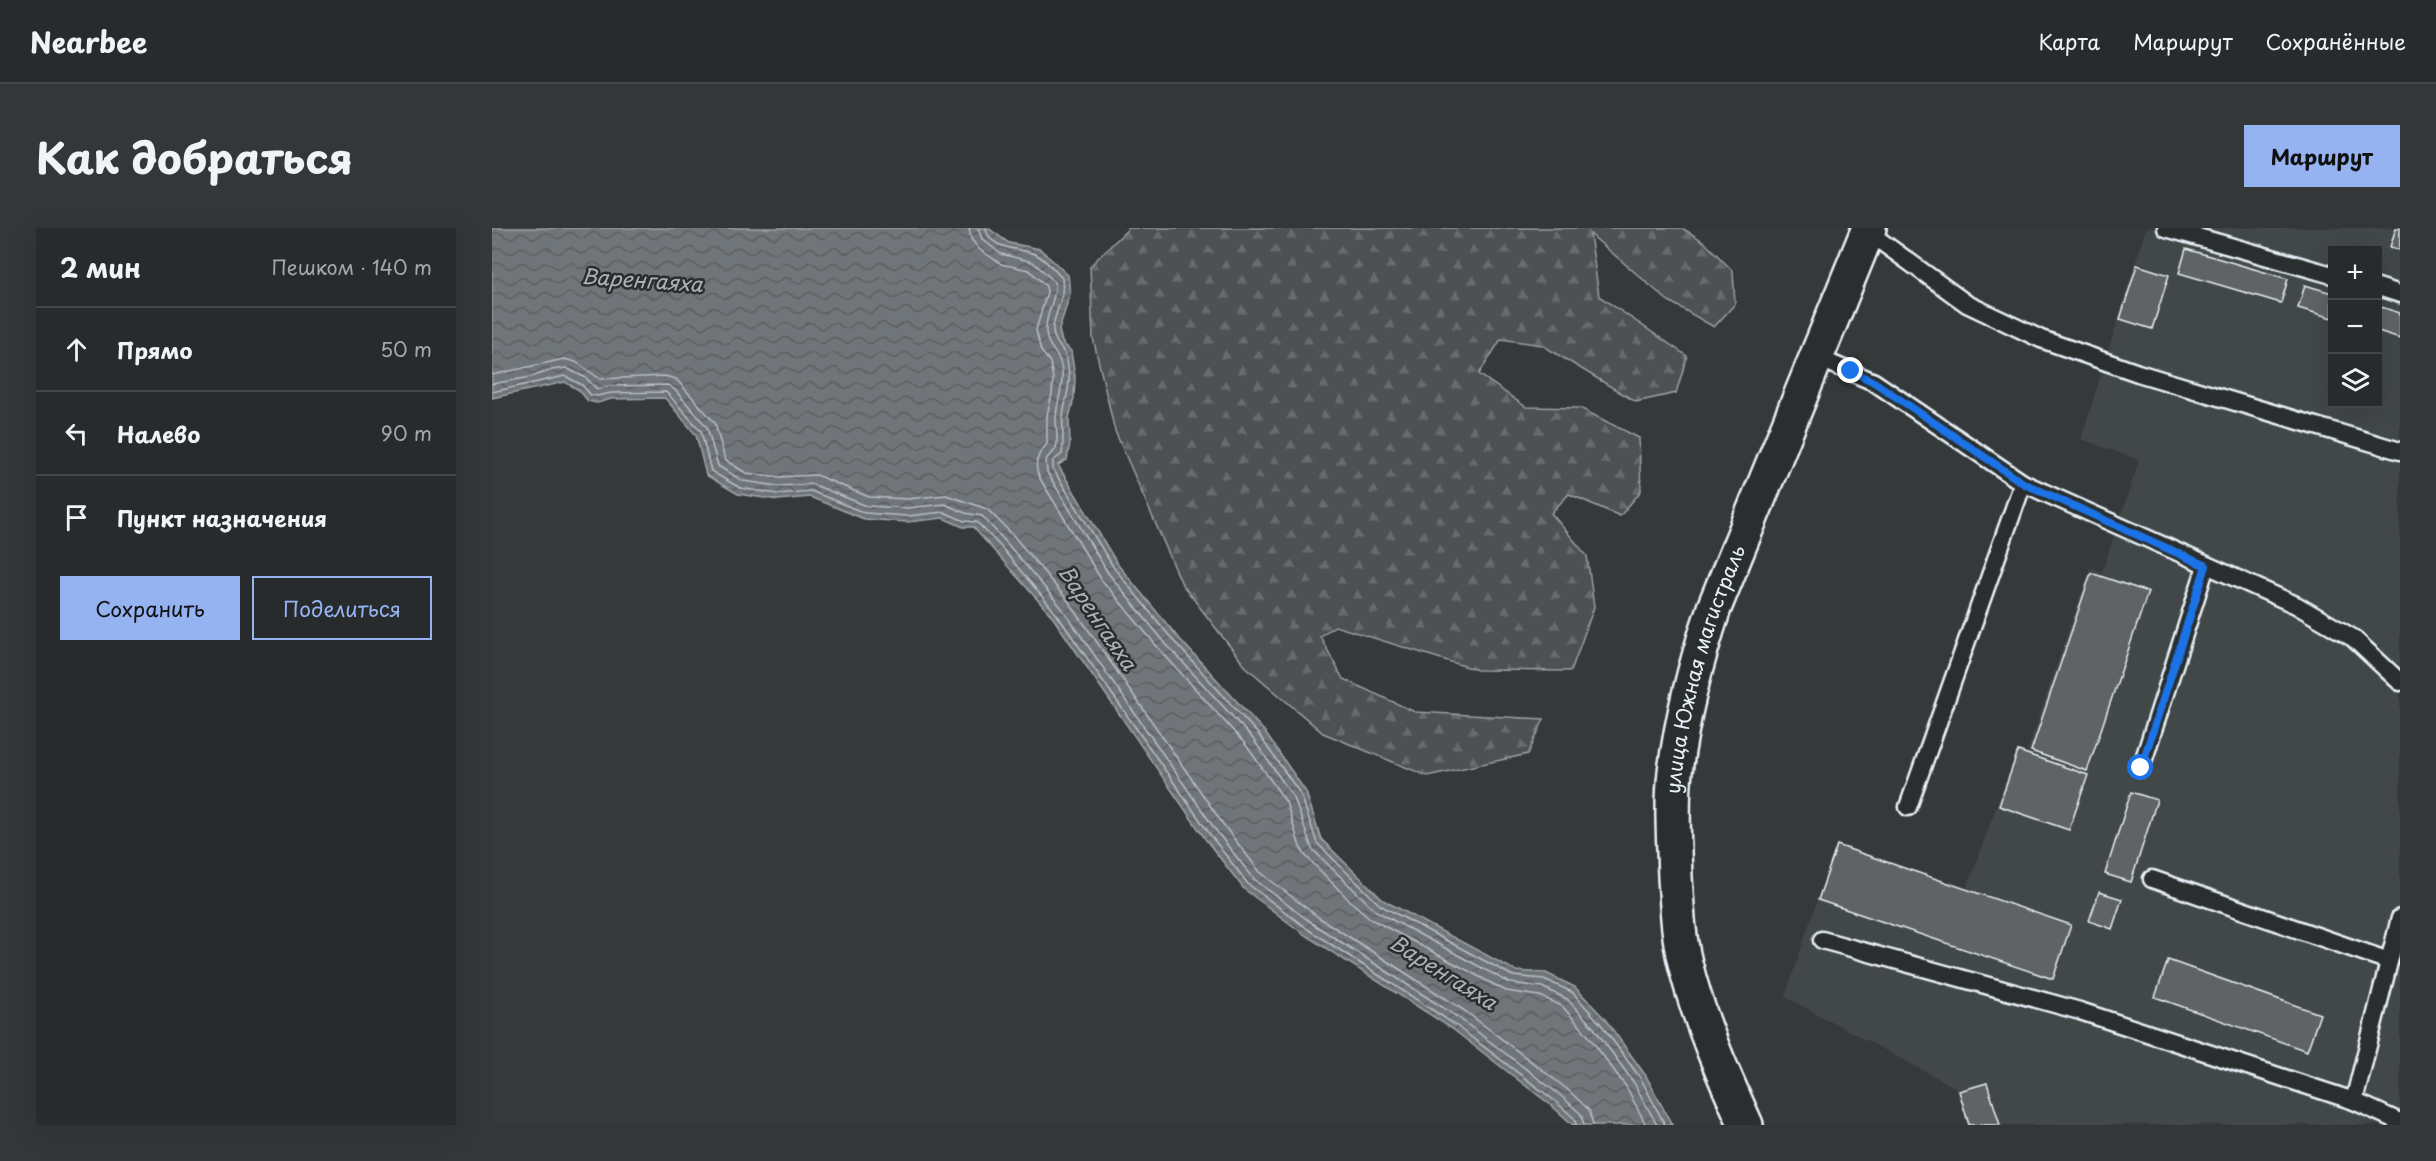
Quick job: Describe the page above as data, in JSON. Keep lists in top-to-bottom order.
{
  "streets": {
    "highway": ["улица Южная магистраль"]
  },
  "water": ["Варенгаяха"],
  "page": {
    "header": "Nearbee",
    "nav": ["Карта", "Маршрут", "Сохранённые"],
    "title": "Как добраться",
    "buttons": [
      "Маршрут",
      ["Сохранить", "Поделиться"]
    ],
    "heading": ["2 мин", "Пешком · 140 m"],
    "map_buttons": ["+", "−"],
    "list": [
      ["Прямо", "50 m"],
      ["Налево", "90 m"],
      "Пункт назначения"
    ]
  }
}
